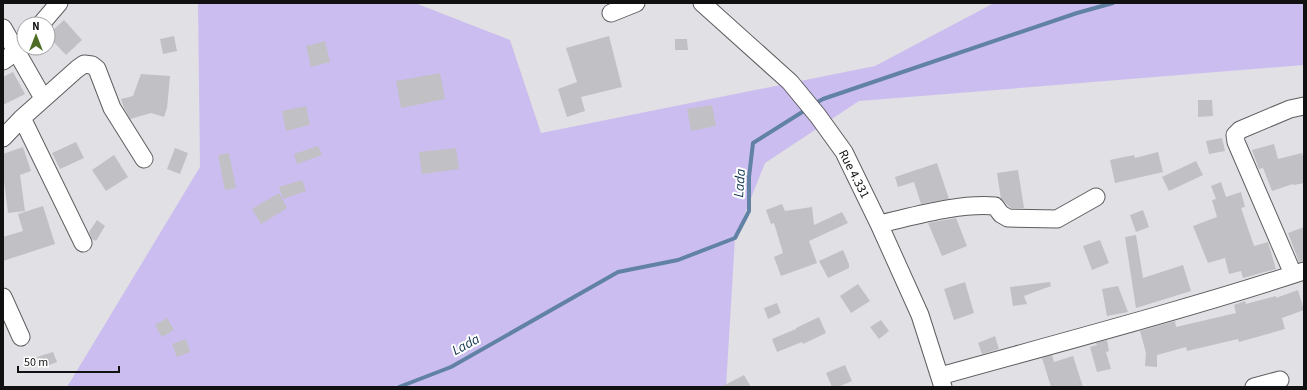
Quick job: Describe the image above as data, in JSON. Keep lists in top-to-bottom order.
{
  "streets": {
    "street": ["Rue 4.331"]
  },
  "water": ["Lada"],
  "scale_bar": "50 m",
  "north": "top"
}
